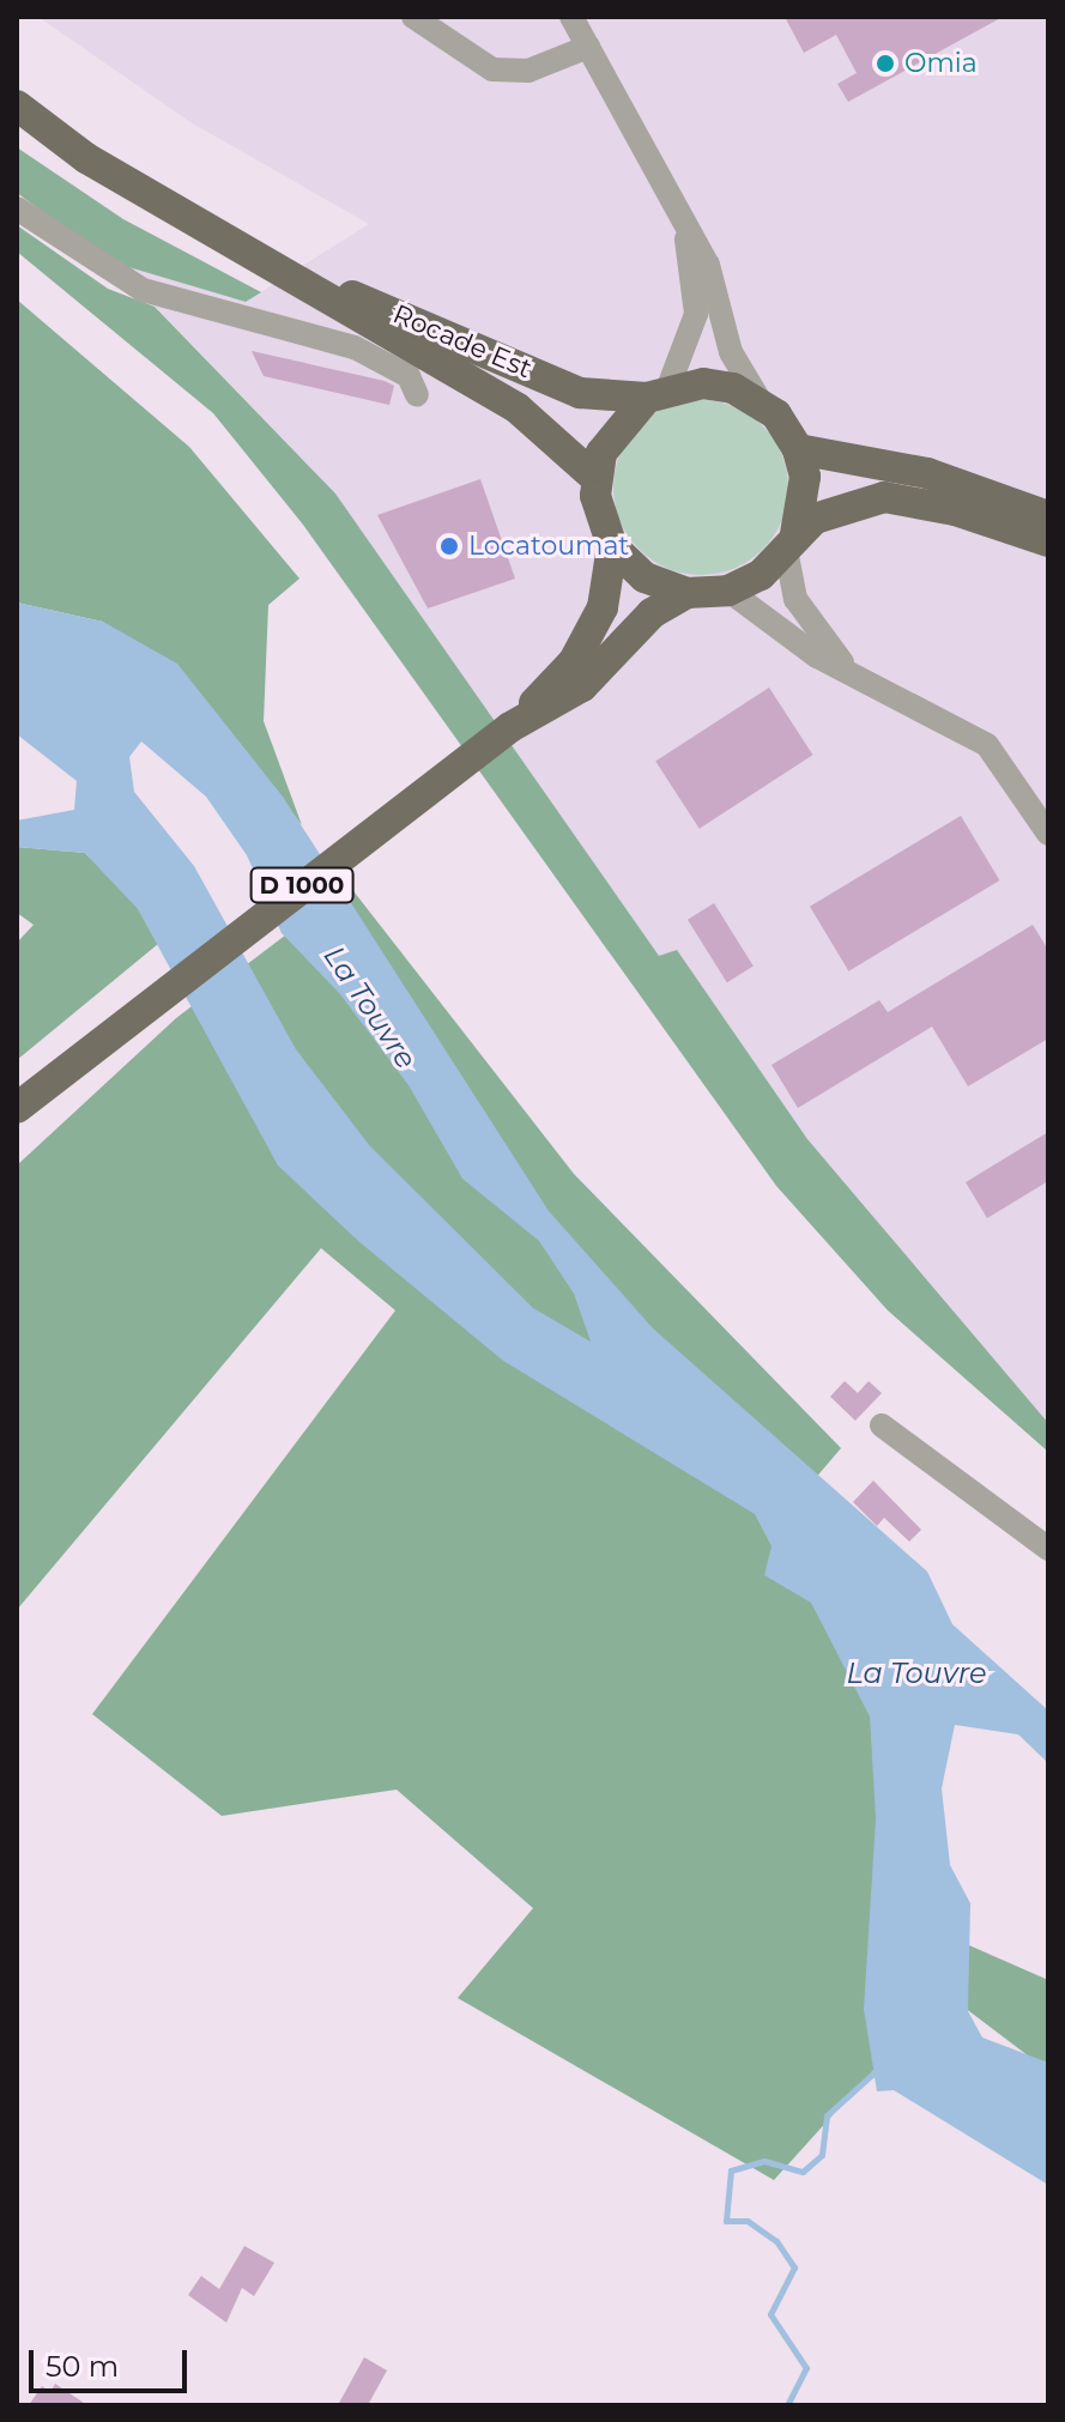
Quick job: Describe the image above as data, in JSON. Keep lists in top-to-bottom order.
{
  "streets": {
    "main road": ["Rocade Est", "D 1000"]
  },
  "crossings": [
    ["Rocade Est", "D 1000"]
  ],
  "water": ["La Touvre"],
  "places": ["Omia", "Locatoumat"],
  "scale_bar": "50 m"
}
